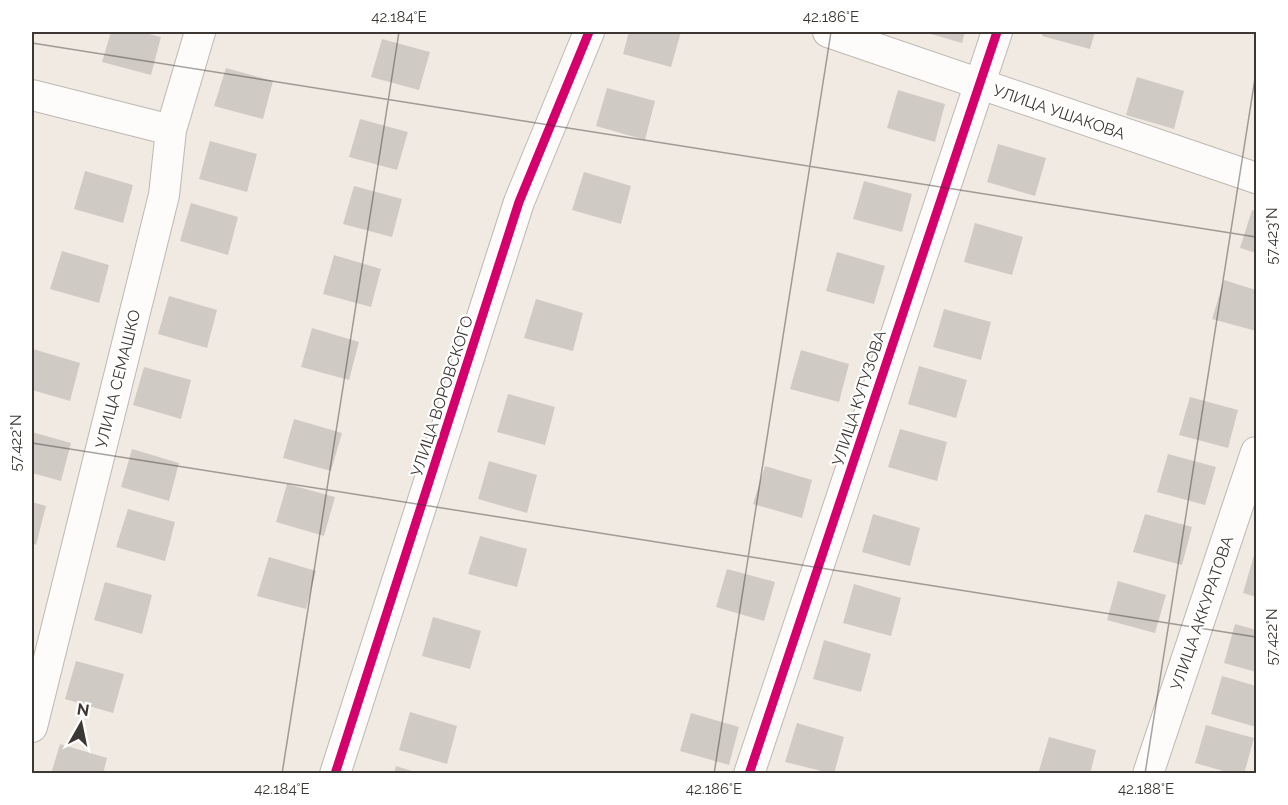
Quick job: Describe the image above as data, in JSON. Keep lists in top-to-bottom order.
{
  "streets": {
    "street": [
      "УЛИЦА УШАКОВА",
      "УЛИЦА СЕМАШКО",
      "УЛИЦА ВОРОВСКОГО",
      "УЛИЦА КУТУЗОВА",
      "УЛИЦА АККУРАТОВА"
    ]
  },
  "crossings": [
    ["УЛИЦА УШАКОВА", "УЛИЦА КУТУЗОВА"]
  ],
  "north": "top",
  "coordinates": [
    "42.184°E",
    "42.186°E",
    "57.423°N",
    "57.422°N",
    "42.188°E"
  ]
}
